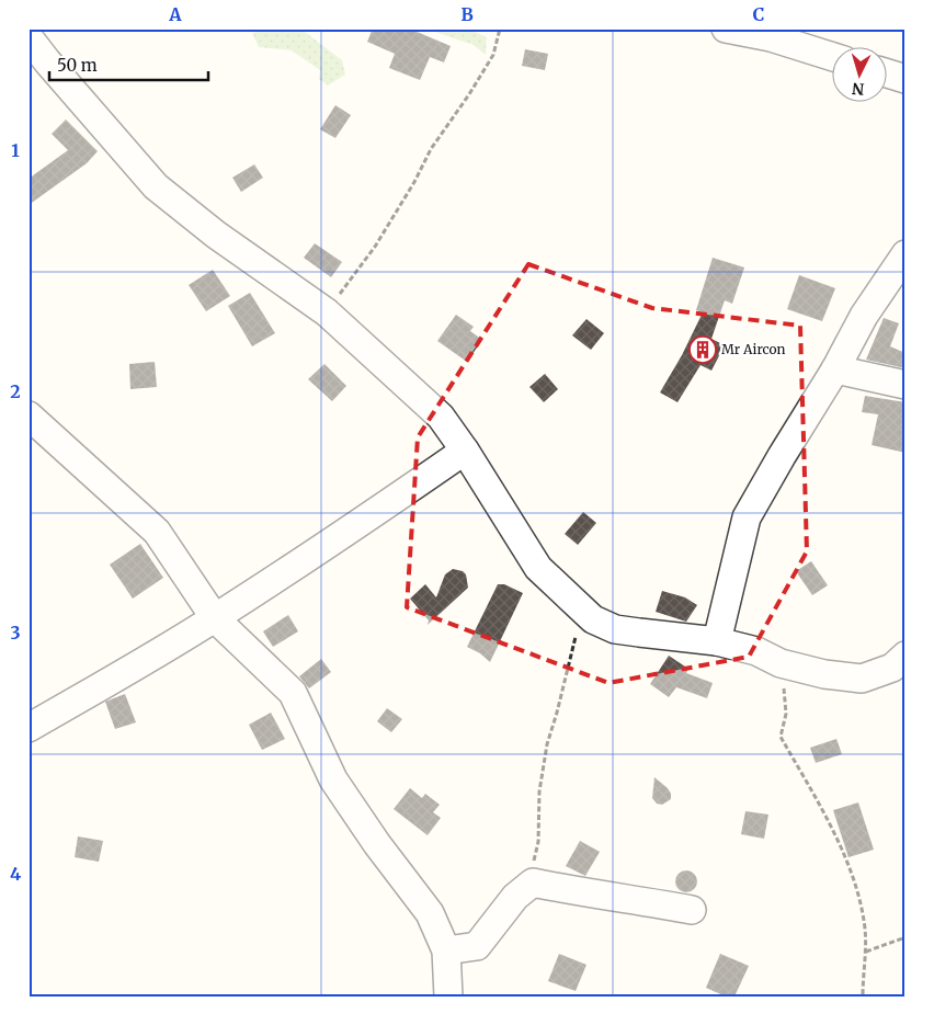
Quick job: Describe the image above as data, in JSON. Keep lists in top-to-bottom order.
{
  "places": {
    "building": ["Mr Aircon"]
  },
  "scale_bar": "50 m",
  "north": "bottom",
  "grid": {
    "columns": ["A", "B", "C"],
    "rows": [
      "1",
      "2",
      "3",
      "4"
    ]
  }
}
